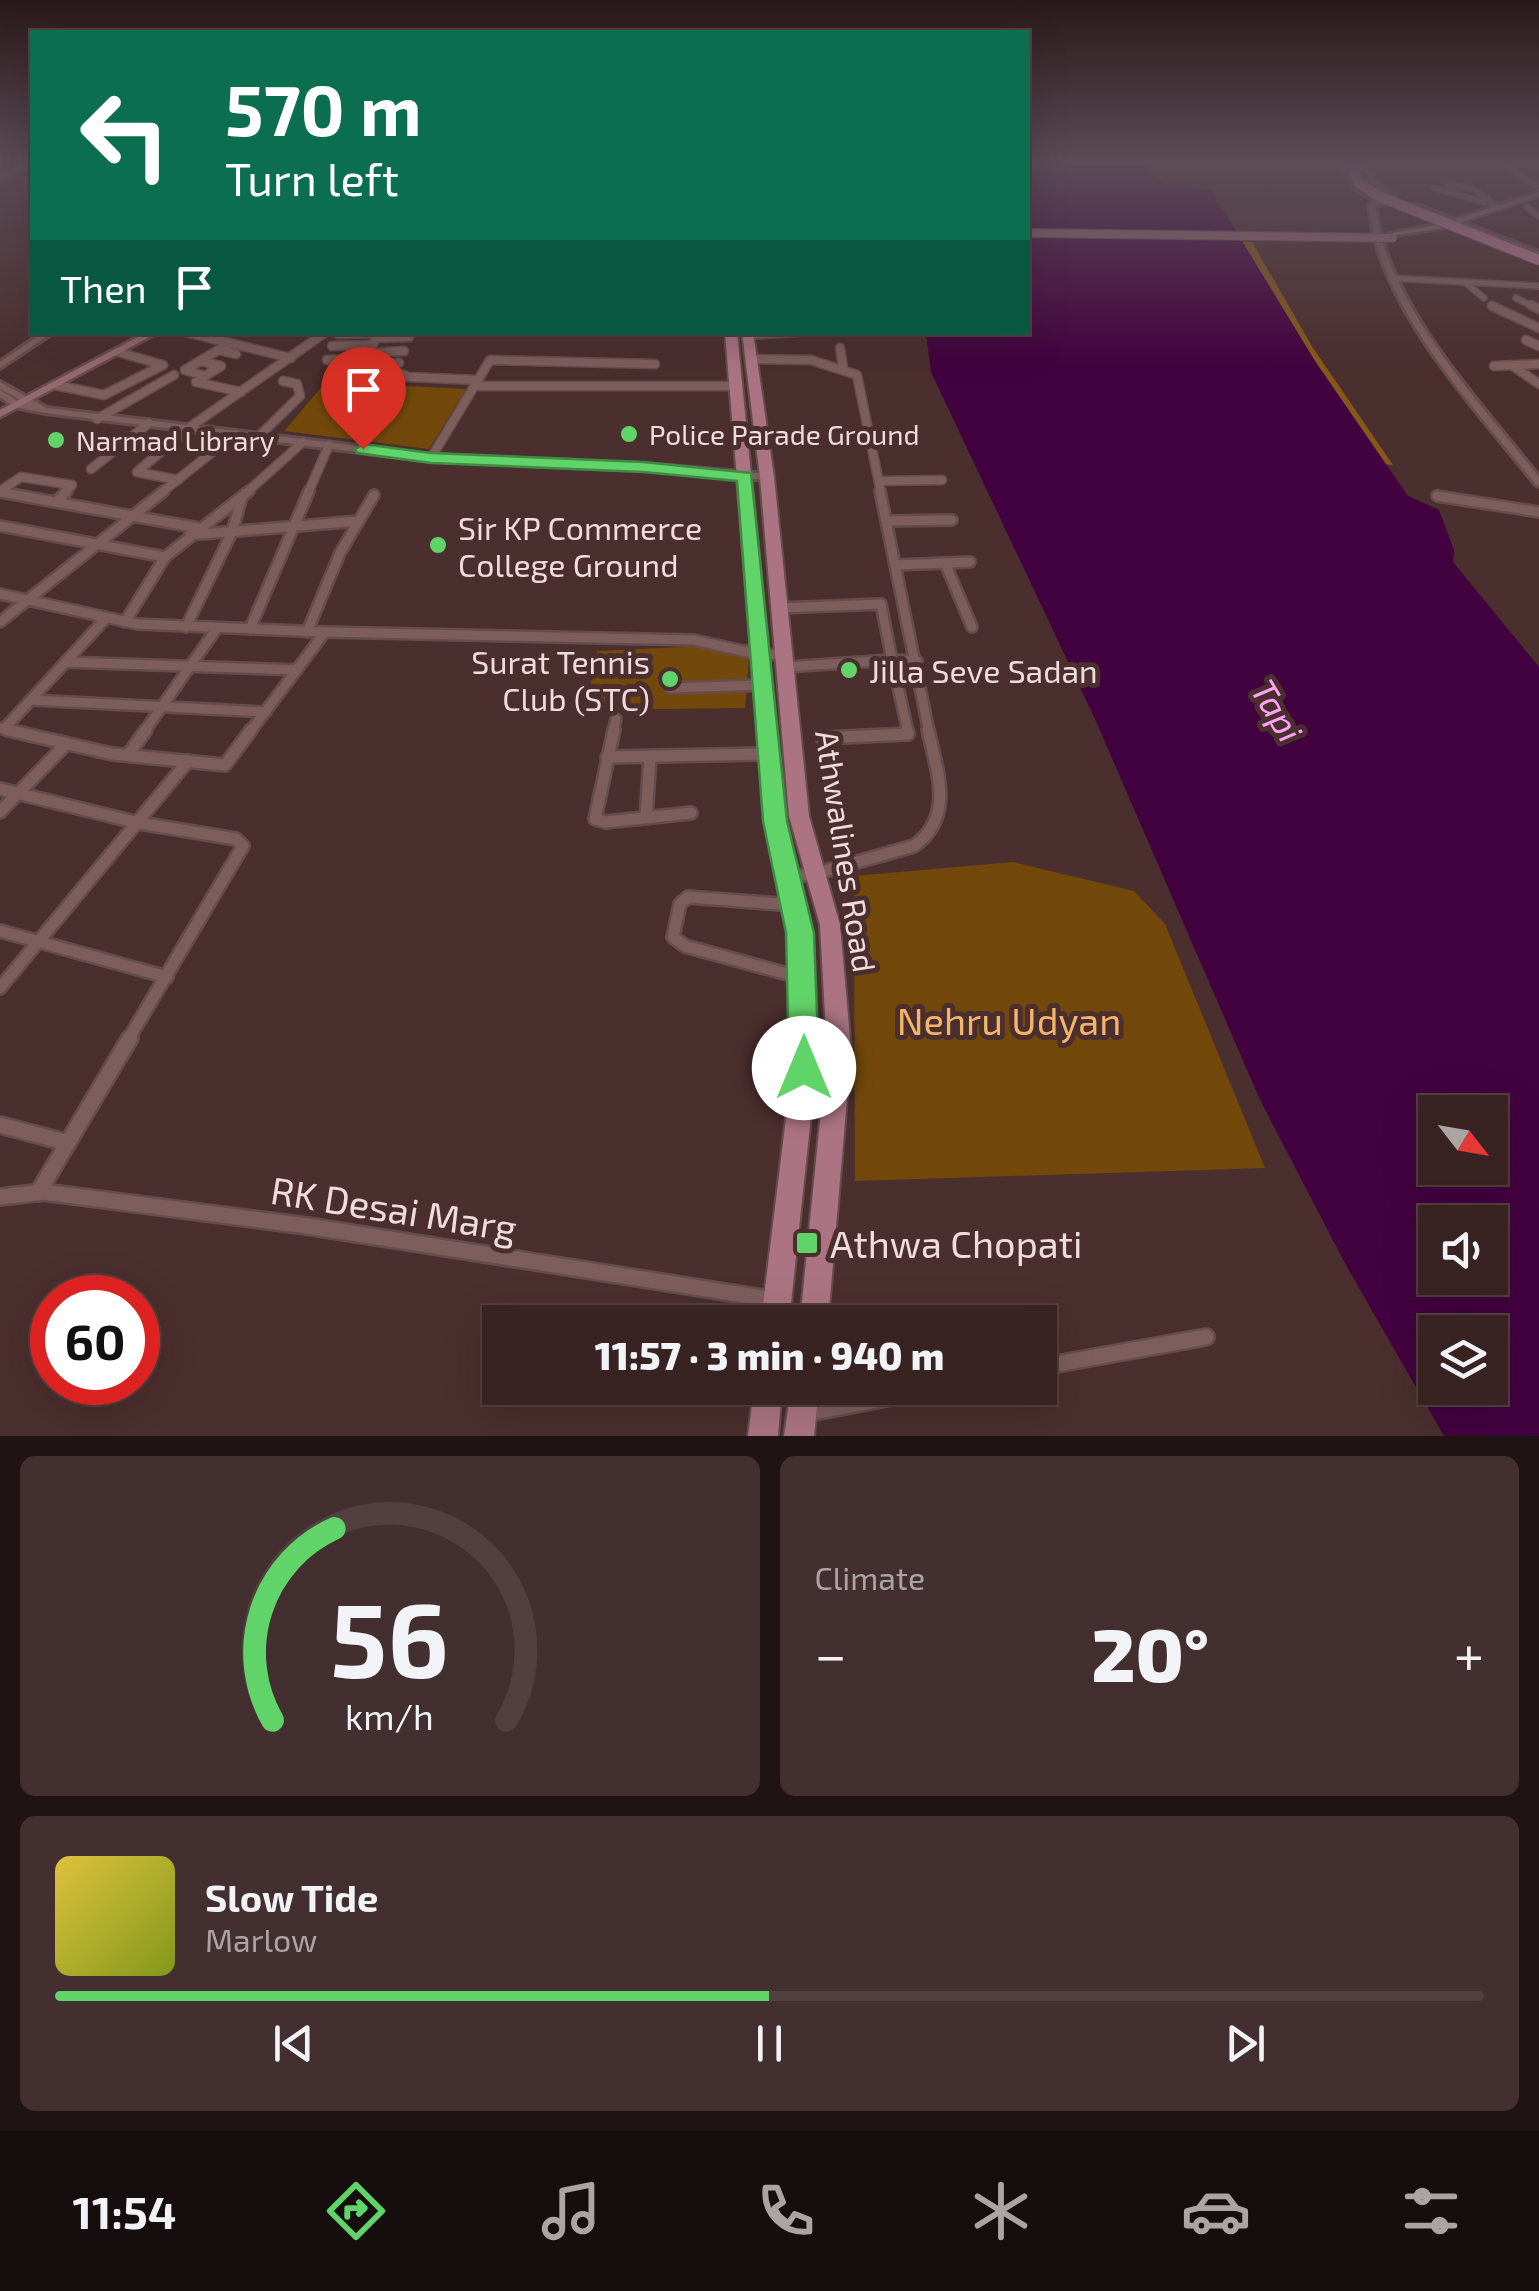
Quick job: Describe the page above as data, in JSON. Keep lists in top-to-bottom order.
{
  "streets": {
    "main road": ["Athwalines Road"],
    "street": ["RK Desai Marg"]
  },
  "crossings": [
    ["Athwalines Road", "RK Desai Marg"]
  ],
  "water": ["Tapi"],
  "parks": ["Nehru Udyan"],
  "places": {
    "other": [
      "Police Parade Ground",
      "Narmad Library",
      "Sir KP Commerce College Ground",
      "Jilla Seve Sadan",
      "Surat Tennis Club (STC)"
    ],
    "transit": ["Athwa Chopati"]
  },
  "north": "bottom right",
  "page": {
    "turn": ["570 m", "Turn left"],
    "then": "Then",
    "limit": "60",
    "trip": "11:57 · 3 min · 940 m",
    "tile": "Climate",
    "heat": ["−", "20°", "+"],
    "song": ["Slow Tide", "Marlow"],
    "tabs": "11:54",
    "gauge": ["56", "km/h"]
  }
}
